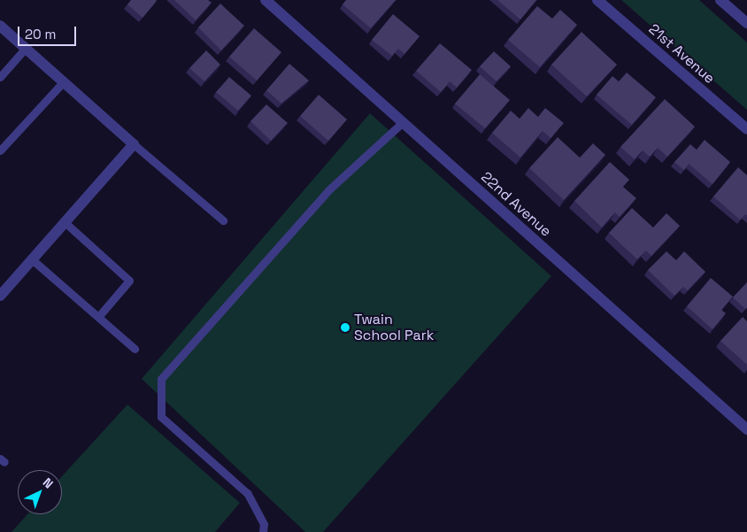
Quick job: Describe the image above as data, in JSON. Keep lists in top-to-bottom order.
{
  "streets": {
    "street": ["21st Avenue", "22nd Avenue"]
  },
  "places": ["Twain School Park"],
  "scale_bar": "20 m",
  "north": "top right"
}
